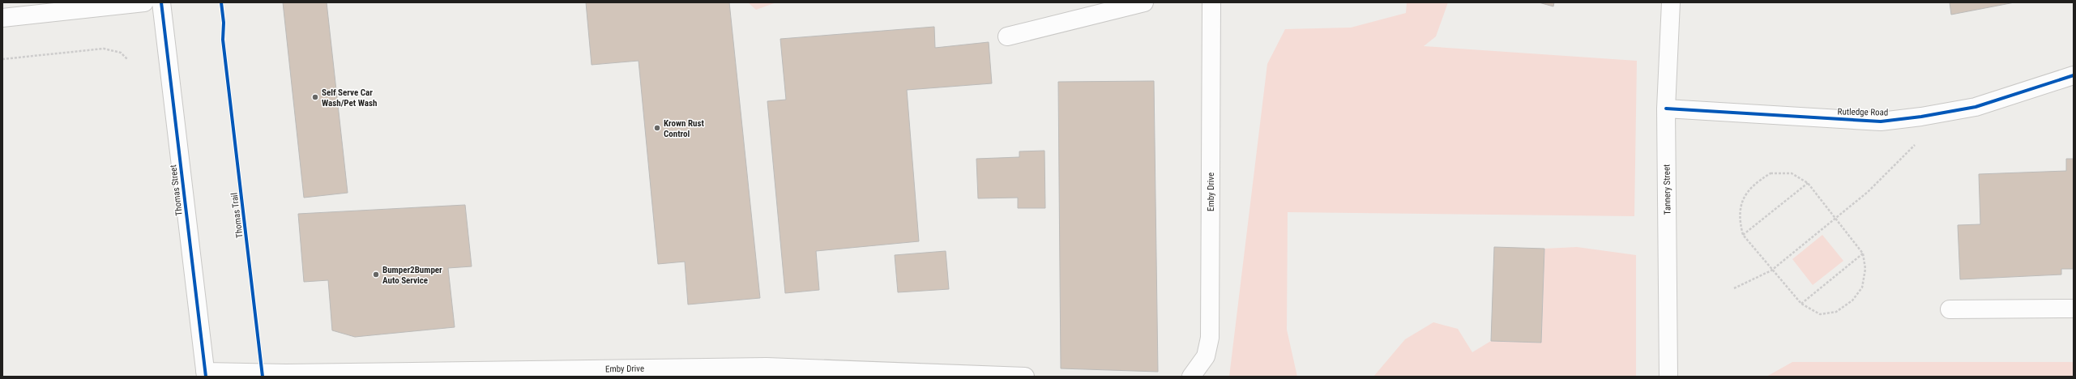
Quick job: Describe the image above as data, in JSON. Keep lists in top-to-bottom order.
{
  "streets": {
    "street": [
      "Rutledge Road",
      "Tannery Street",
      "Thomas Street",
      "Emby Drive"
    ],
    "cycle path": ["Thomas Trail"]
  },
  "crossings": [
    ["Rutledge Road", "Tannery Street"],
    ["Thomas Street", "Emby Drive"]
  ],
  "places": ["Self Serve Car Wash/Pet Wash", "Krown Rust Control", "Bumper2Bumper Auto Service"]
}
